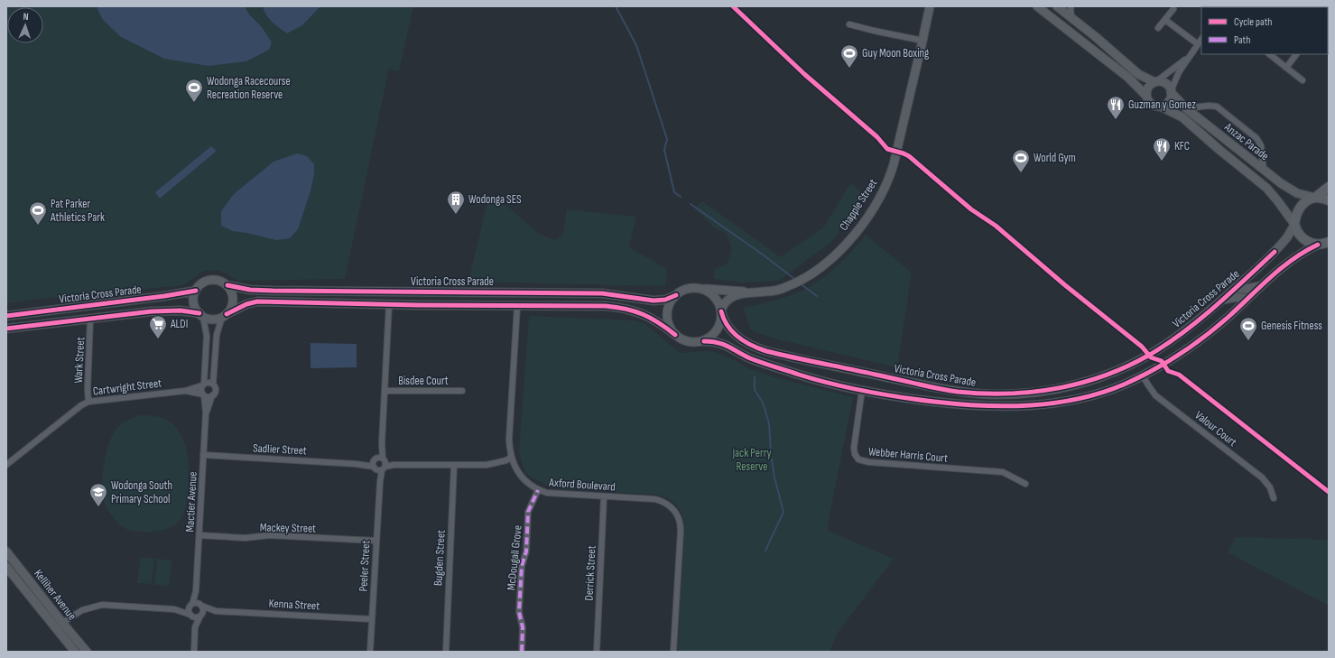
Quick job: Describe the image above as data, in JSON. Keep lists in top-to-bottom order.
{
  "streets": {
    "main road": [
      "Anzac Parade",
      "Chapple Street",
      "Victoria Cross Parade",
      "Kelliher Avenue"
    ],
    "street": [
      "Wark Street",
      "Bisdee Court",
      "Cartwright Street",
      "Valour Court",
      "Sadlier Street",
      "Webber Harris Court",
      "Axford Boulevard",
      "Mactier Avenue",
      "Mackey Street",
      "Bugden Street",
      "McDougall Grove",
      "Peeler Street",
      "Derrick Street",
      "Kenna Street"
    ]
  },
  "crossings": [
    ["Anzac Parade", "Victoria Cross Parade"],
    ["Chapple Street", "Victoria Cross Parade"],
    ["Victoria Cross Parade", "Wark Street"],
    ["Victoria Cross Parade", "Valour Court"],
    ["Victoria Cross Parade", "Webber Harris Court"],
    ["Victoria Cross Parade", "Axford Boulevard"],
    ["Victoria Cross Parade", "Peeler Street"],
    ["Wark Street", "Cartwright Street"],
    ["Bisdee Court", "Peeler Street"],
    ["Cartwright Street", "Mactier Avenue"],
    ["Sadlier Street", "Axford Boulevard"],
    ["Sadlier Street", "Mactier Avenue"],
    ["Sadlier Street", "Bugden Street"],
    ["Sadlier Street", "Peeler Street"],
    ["Axford Boulevard", "McDougall Grove"],
    ["Axford Boulevard", "Derrick Street"],
    ["Mactier Avenue", "Mackey Street"],
    ["Mactier Avenue", "Kenna Street"],
    ["Mackey Street", "Peeler Street"],
    ["Peeler Street", "Kenna Street"]
  ],
  "parks": ["Jack Perry Reserve"],
  "places": {
    "sports": [
      "Guy Moon Boxing",
      "Wodonga Racecourse Recreation Reserve",
      "World Gym",
      "Pat Parker Athletics Park",
      "Genesis Fitness"
    ],
    "restaurant": ["Guzman y Gomez", "KFC"],
    "building": ["Wodonga SES"],
    "supermarket": ["ALDI"],
    "school or university": ["Wodonga South Primary School"]
  },
  "legend": ["Cycle path", "Path"],
  "north": "top"
}
